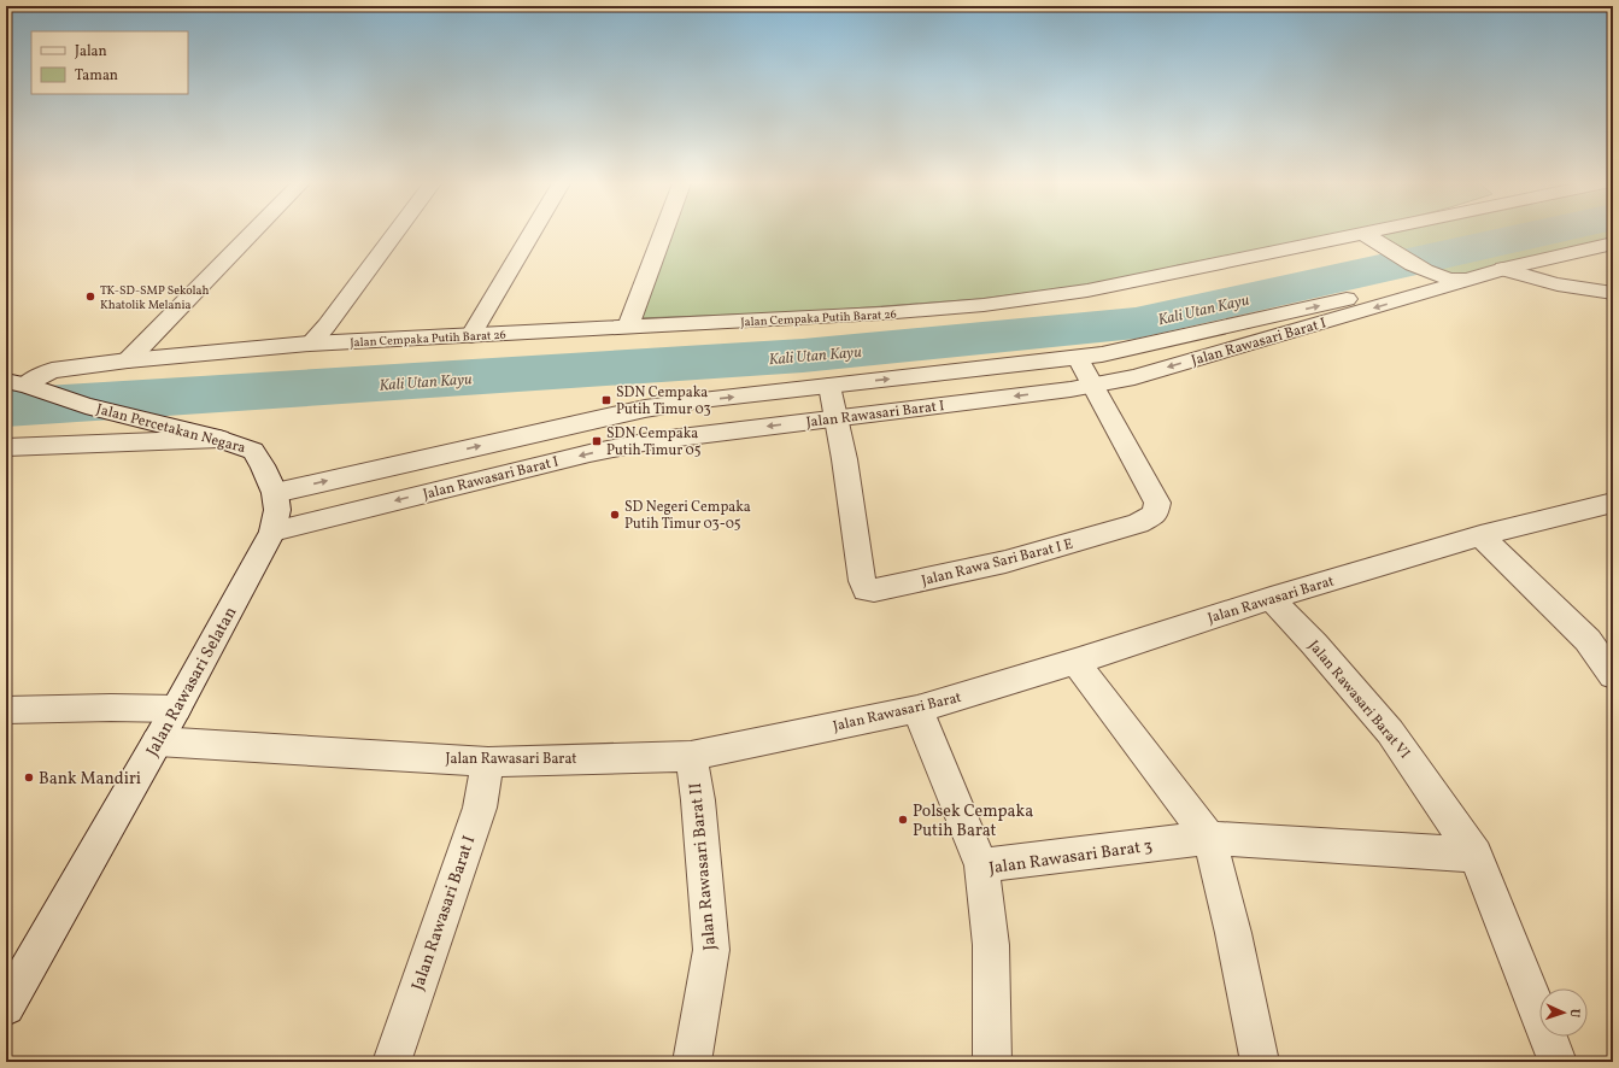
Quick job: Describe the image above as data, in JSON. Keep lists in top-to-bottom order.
{
  "streets": {
    "street": [
      "Jalan Cempaka Putih Barat 26",
      "Jalan Rawasari Barat I",
      "Jalan Percetakan Negara",
      "Jalan Rawa Sari Barat I E",
      "Jalan Rawasari Barat",
      "Jalan Rawasari Selatan",
      "Jalan Rawasari Barat VI",
      "Jalan Rawasari Barat 3",
      "Jalan Rawasari Barat II"
    ]
  },
  "crossings": [
    ["Jalan Cempaka Putih Barat 26", "Jalan Percetakan Negara"],
    ["Jalan Rawasari Barat I", "Jalan Percetakan Negara"],
    ["Jalan Rawasari Barat I", "Jalan Rawa Sari Barat I E"],
    ["Jalan Rawasari Barat I", "Jalan Rawasari Barat"],
    ["Jalan Rawasari Barat I", "Jalan Rawasari Selatan"],
    ["Jalan Percetakan Negara", "Jalan Rawasari Selatan"],
    ["Jalan Rawasari Barat", "Jalan Rawasari Selatan"],
    ["Jalan Rawasari Barat", "Jalan Rawasari Barat VI"],
    ["Jalan Rawasari Barat", "Jalan Rawasari Barat II"]
  ],
  "water": ["Kali Utan Kayu"],
  "places": {
    "other": [
      "TK-SD-SMP Sekolah Khatolik Melania",
      "SD Negeri Cempaka Putih Timur 03-05",
      "Bank Mandiri",
      "Polsek Cempaka Putih Barat"
    ],
    "transit": ["SDN Cempaka Putih Timur 03", "SDN Cempaka Putih Timur 05"]
  },
  "legend": ["Jalan", "Taman"],
  "north": "right"
}
